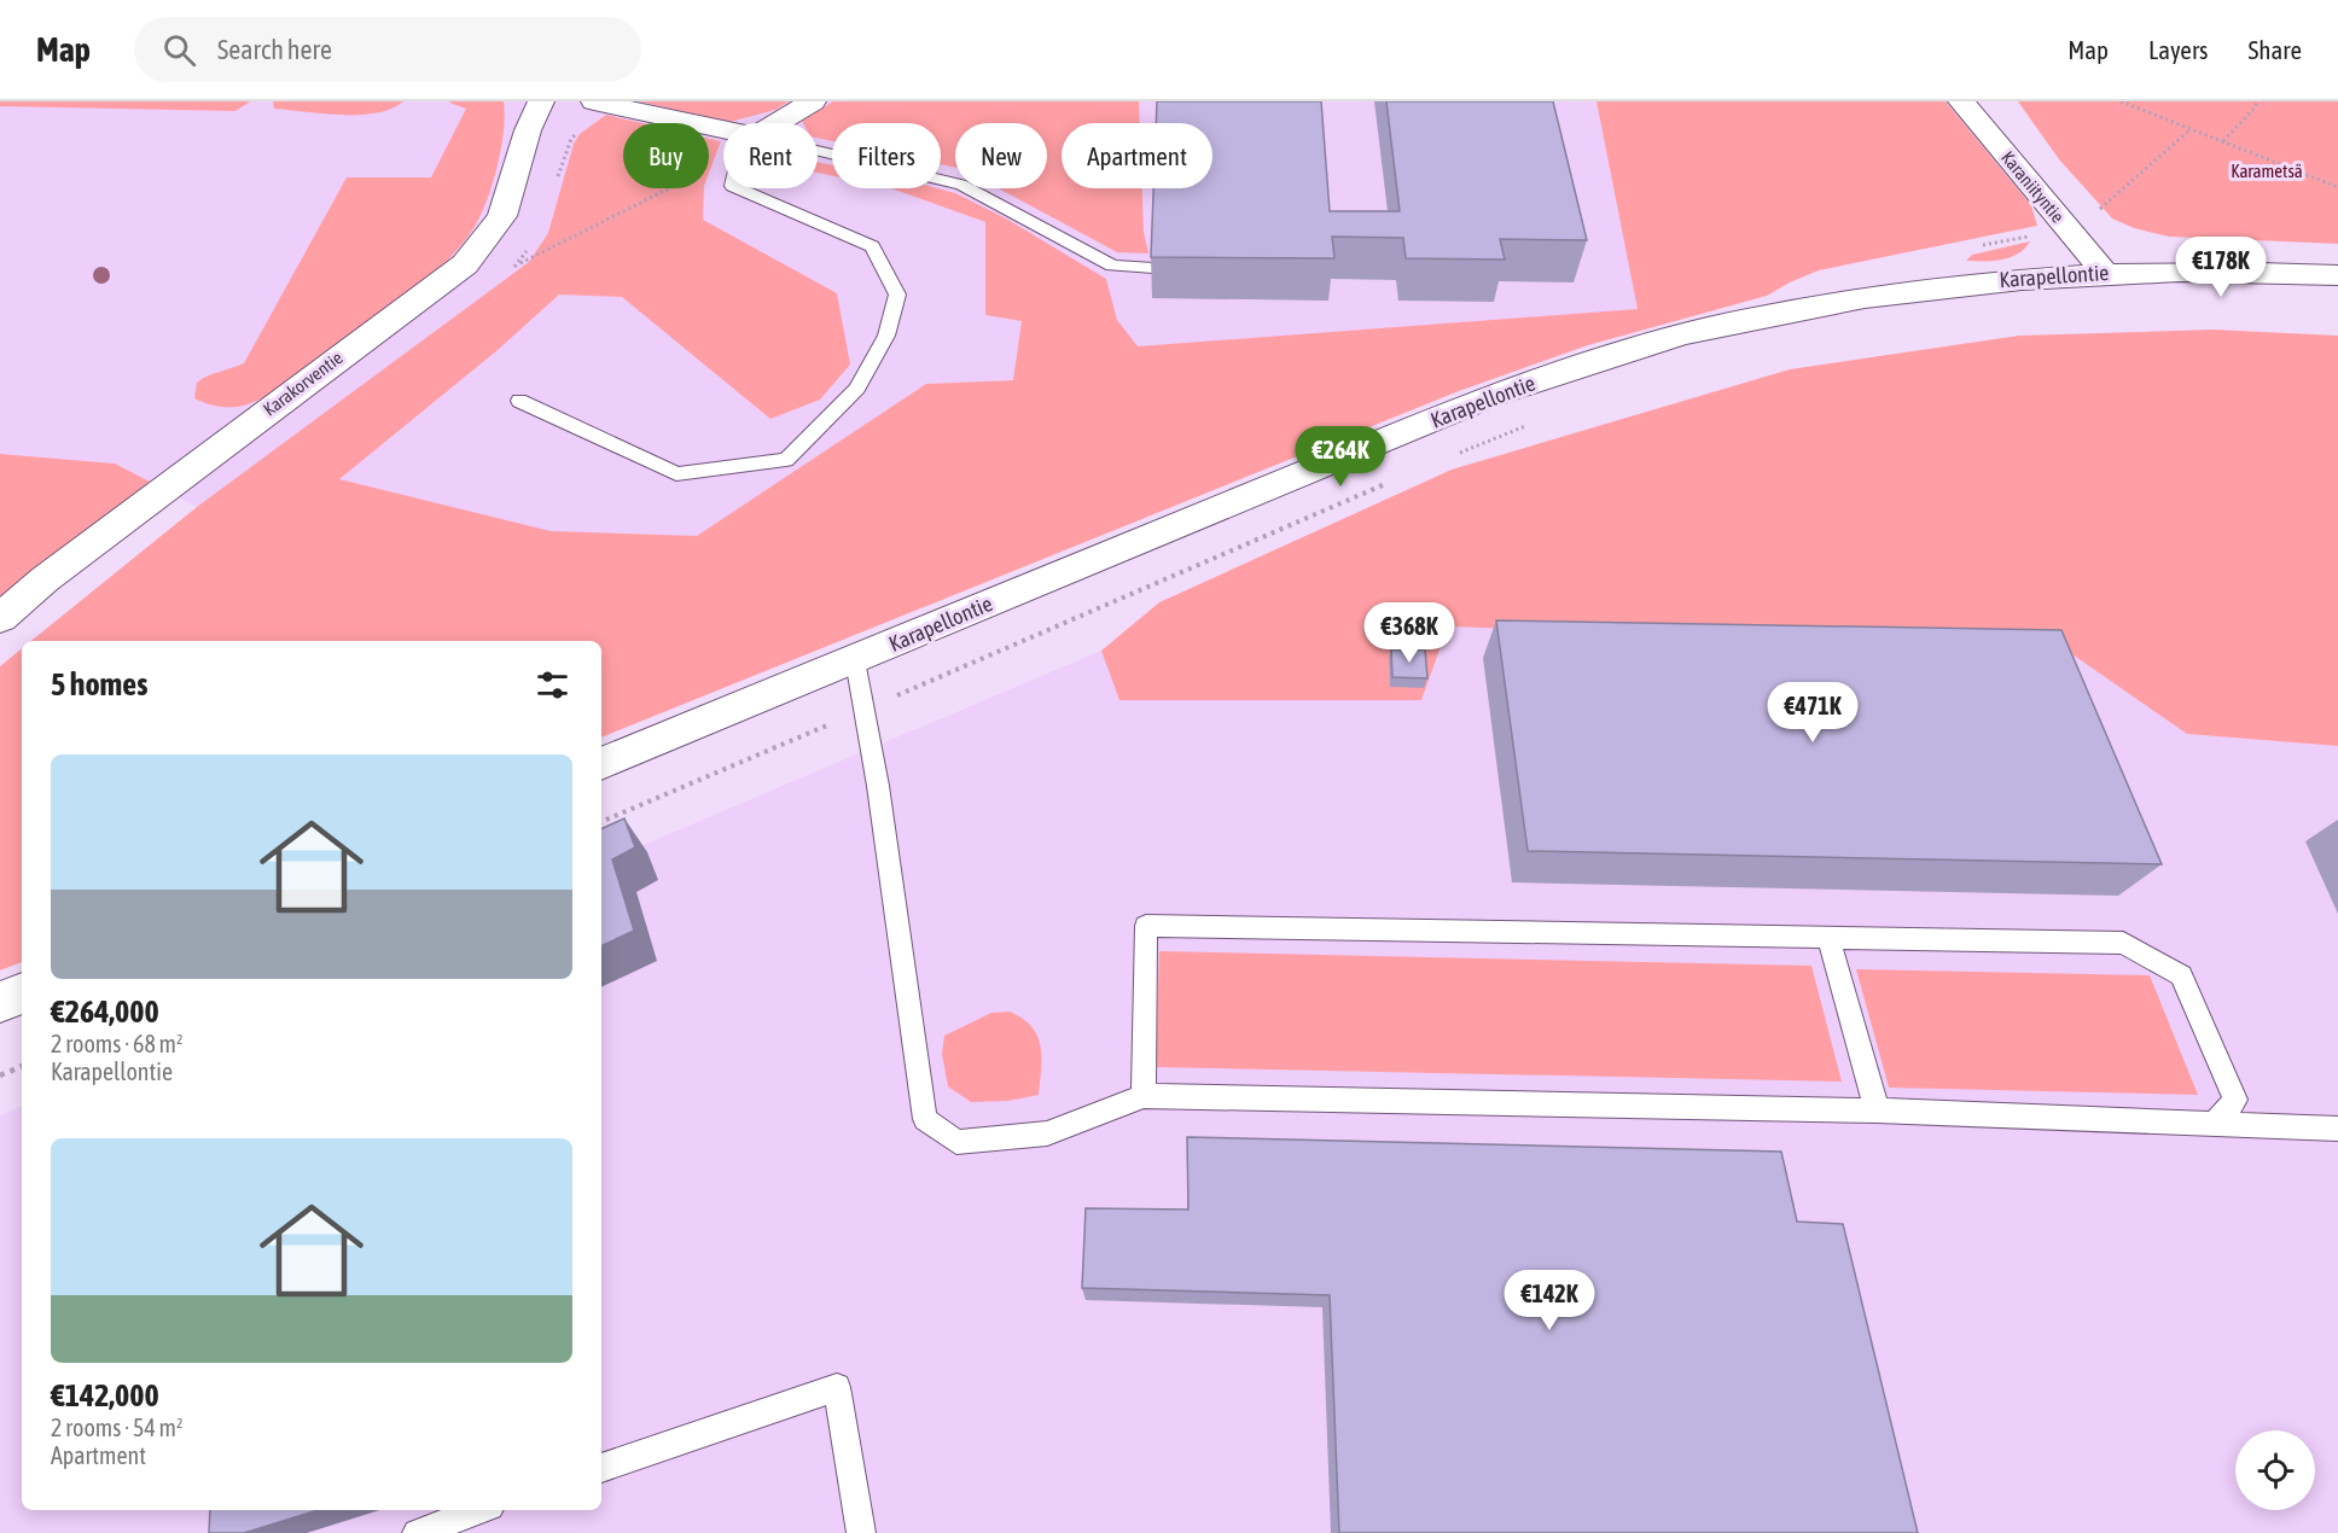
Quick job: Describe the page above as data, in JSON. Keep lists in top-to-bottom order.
{
  "streets": {
    "street": ["Karaniityntie", "Karapellontie", "Karakorventie"]
  },
  "crossings": [
    ["Karaniityntie", "Karapellontie"]
  ],
  "parks": ["Karametsä"],
  "page": {
    "header": "Map",
    "search": "Search here",
    "nav": ["Map", "Layers", "Share"],
    "chip": [
      "Buy",
      "Rent",
      "Filters",
      "New",
      "Apartment"
    ],
    "price": [
      "€178K",
      "€264K",
      "€368K",
      "€471K",
      "€142K"
    ],
    "heading": "5 homes",
    "list": [
      {
        "name": "€264,000",
        "note": "2 rooms · 68 m² · Karapellontie"
      },
      {
        "name": "€142,000",
        "note": "2 rooms · 54 m² · Apartment"
      }
    ]
  }
}
